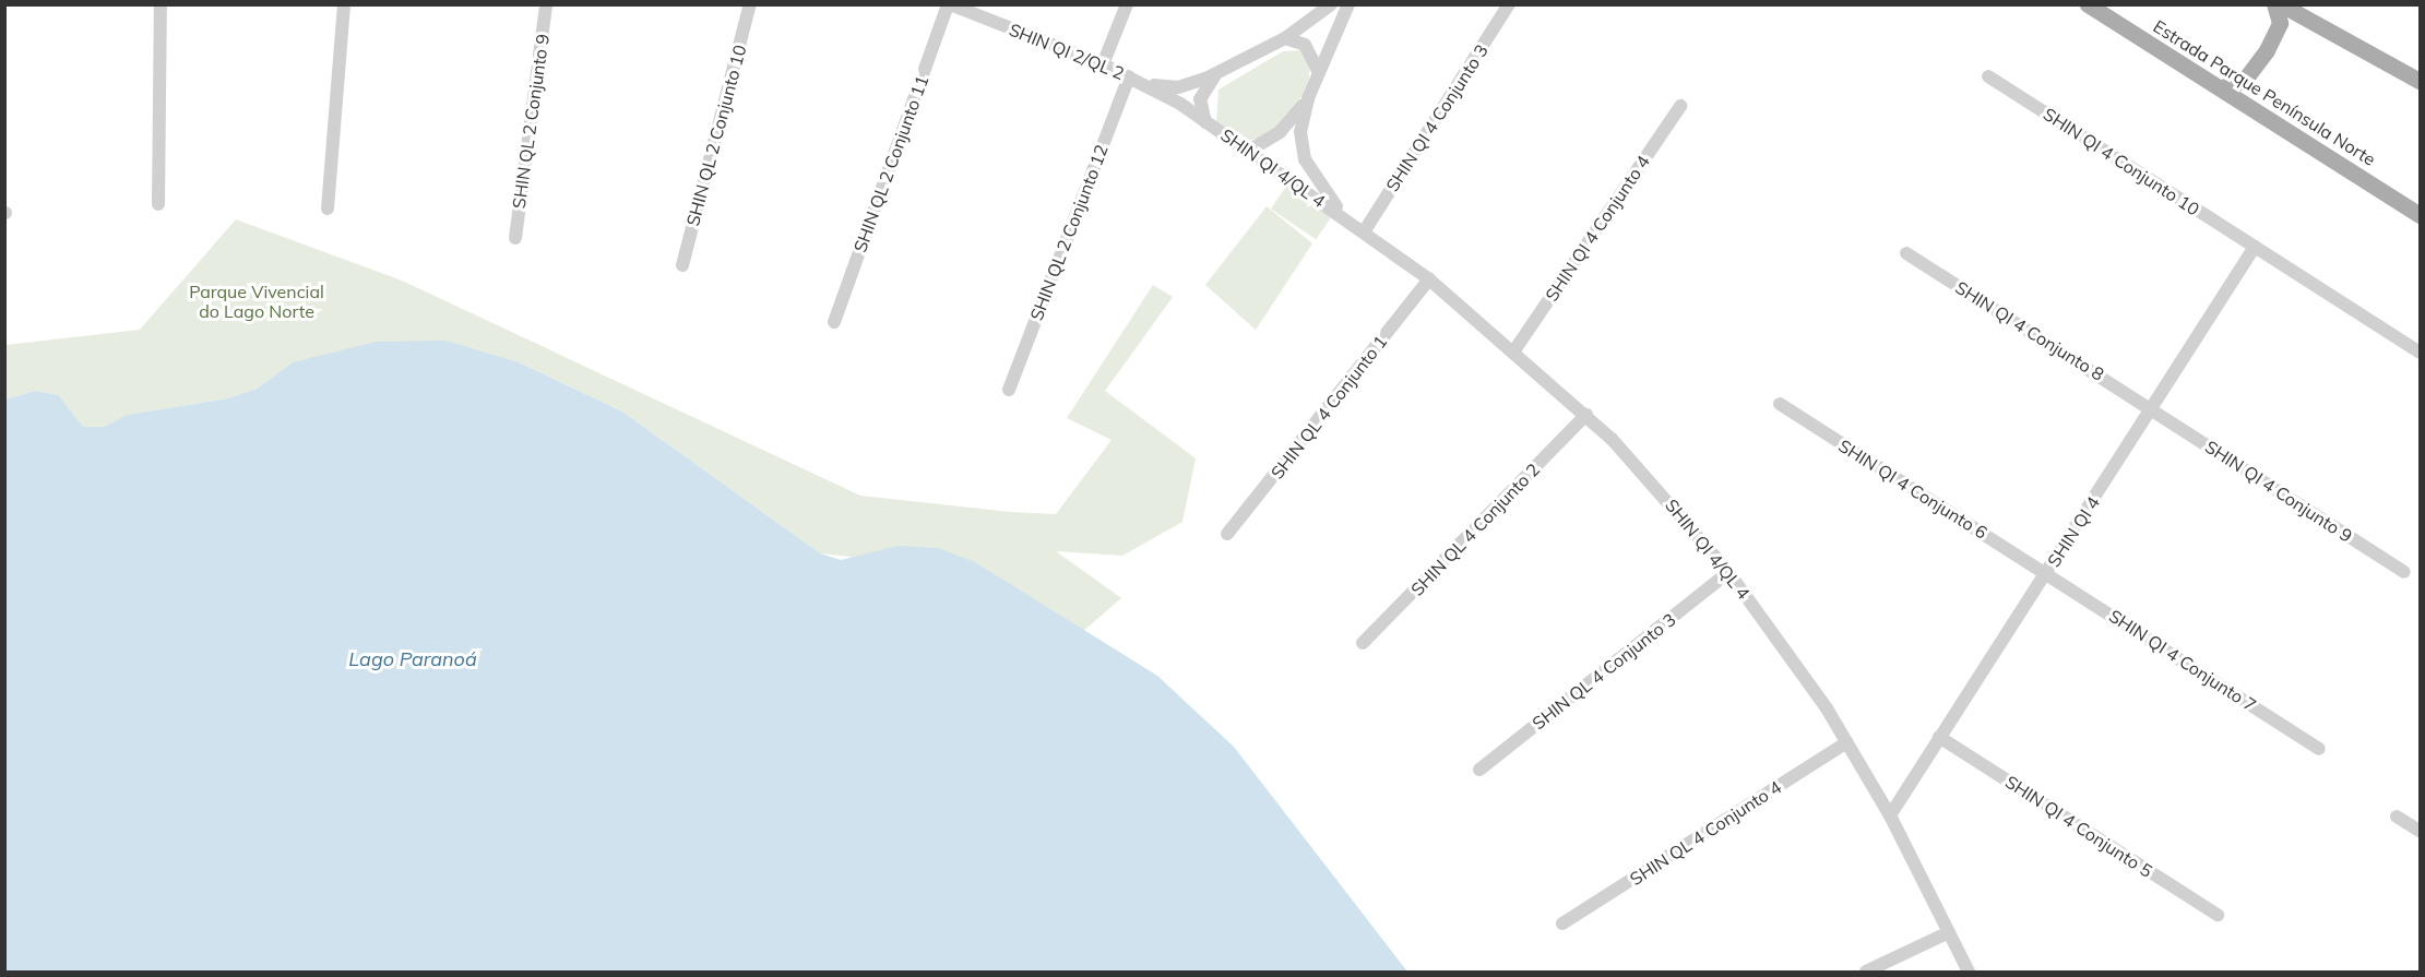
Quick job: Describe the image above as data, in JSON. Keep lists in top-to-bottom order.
{
  "streets": {
    "main road": ["Estrada Parque Península Norte"],
    "street": [
      "SHIN QI 2/QL 2",
      "SHIN QI 4 Conjunto 3",
      "SHIN QL 2 Conjunto 9",
      "SHIN QL 2 Conjunto 10",
      "SHIN QI 4 Conjunto 10",
      "SHIN QL 2 Conjunto 11",
      "SHIN QI 4/QL 4",
      "SHIN QI 4 Conjunto 4",
      "SHIN QL 2 Conjunto 12",
      "SHIN QI 4 Conjunto 8",
      "SHIN QL 4 Conjunto 1",
      "SHIN QI 4 Conjunto 6",
      "SHIN QI 4 Conjunto 9",
      "SHIN QL 4 Conjunto 2",
      "SHIN QI 4",
      "SHIN QI 4 Conjunto 7",
      "SHIN QL 4 Conjunto 3",
      "SHIN QI 4 Conjunto 5",
      "SHIN QL 4 Conjunto 4"
    ]
  },
  "crossings": [
    ["SHIN QI 2/QL 2", "SHIN QL 2 Conjunto 11"],
    ["SHIN QI 2/QL 2", "SHIN QI 4/QL 4"],
    ["SHIN QI 2/QL 2", "SHIN QL 2 Conjunto 12"],
    ["SHIN QI 4 Conjunto 3", "SHIN QI 4/QL 4"],
    ["SHIN QI 4 Conjunto 10", "SHIN QI 4"],
    ["SHIN QI 4/QL 4", "SHIN QI 4 Conjunto 4"],
    ["SHIN QI 4/QL 4", "SHIN QL 4 Conjunto 1"],
    ["SHIN QI 4/QL 4", "SHIN QL 4 Conjunto 2"],
    ["SHIN QI 4/QL 4", "SHIN QI 4"],
    ["SHIN QI 4/QL 4", "SHIN QL 4 Conjunto 3"],
    ["SHIN QI 4/QL 4", "SHIN QL 4 Conjunto 4"],
    ["SHIN QI 4 Conjunto 8", "SHIN QI 4 Conjunto 9"],
    ["SHIN QI 4 Conjunto 8", "SHIN QI 4"],
    ["SHIN QI 4 Conjunto 6", "SHIN QI 4"],
    ["SHIN QI 4 Conjunto 6", "SHIN QI 4 Conjunto 7"],
    ["SHIN QI 4 Conjunto 9", "SHIN QI 4"],
    ["SHIN QI 4", "SHIN QI 4 Conjunto 7"],
    ["SHIN QI 4", "SHIN QI 4 Conjunto 5"]
  ],
  "water": ["Lago Paranoá"],
  "parks": ["Parque Vivencial do Lago Norte"]
}
